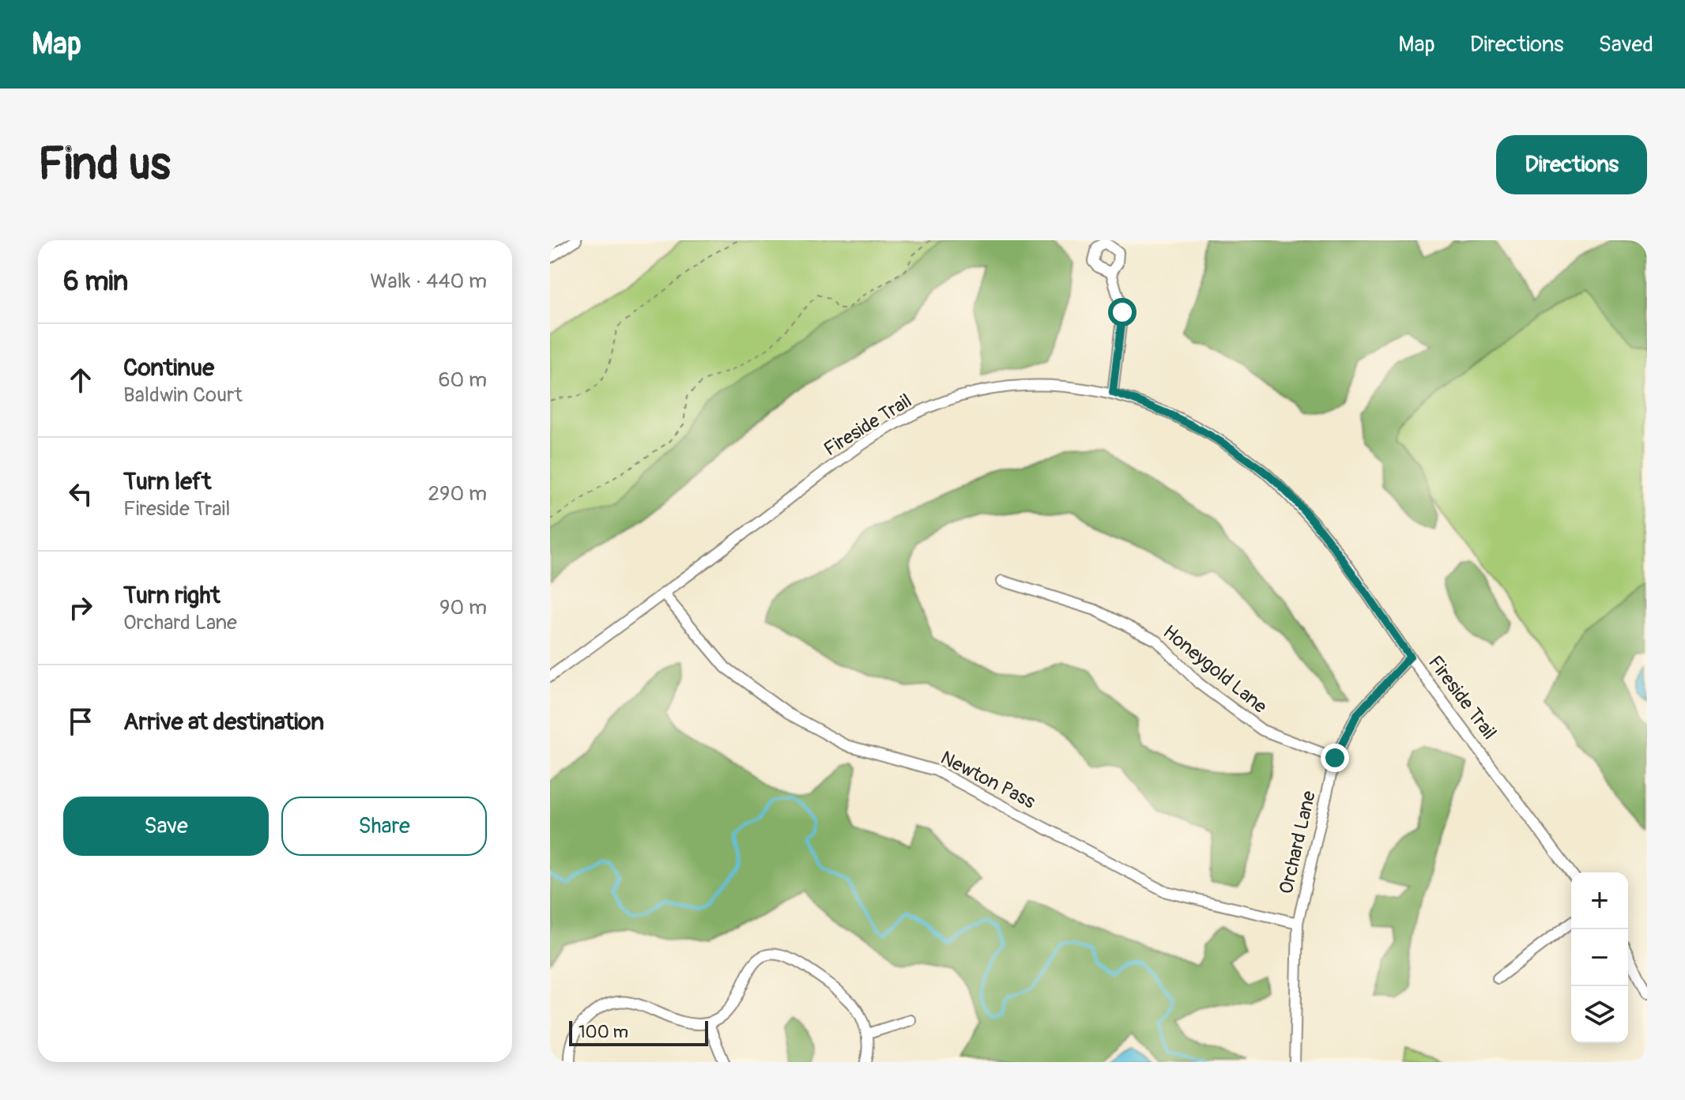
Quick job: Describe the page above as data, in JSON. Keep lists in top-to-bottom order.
{
  "streets": {
    "street": [
      "Fireside Trail",
      "Honeygold Lane",
      "Newton Pass",
      "Orchard Lane"
    ]
  },
  "crossings": [
    ["Fireside Trail", "Newton Pass"],
    ["Fireside Trail", "Orchard Lane"],
    ["Honeygold Lane", "Orchard Lane"],
    ["Newton Pass", "Orchard Lane"]
  ],
  "scale_bar": "100 m",
  "page": {
    "header": "Map",
    "nav": ["Map", "Directions", "Saved"],
    "buttons": [
      "Directions",
      ["Save", "Share"]
    ],
    "title": "Find us",
    "heading": ["6 min", "Walk · 440 m"],
    "list": [
      ["Continue", "Baldwin Court", "60 m"],
      ["Turn left", "Fireside Trail", "290 m"],
      ["Turn right", "Orchard Lane", "90 m"],
      "Arrive at destination"
    ],
    "map_buttons": ["+", "−"],
    "scale": "100 m"
  }
}
